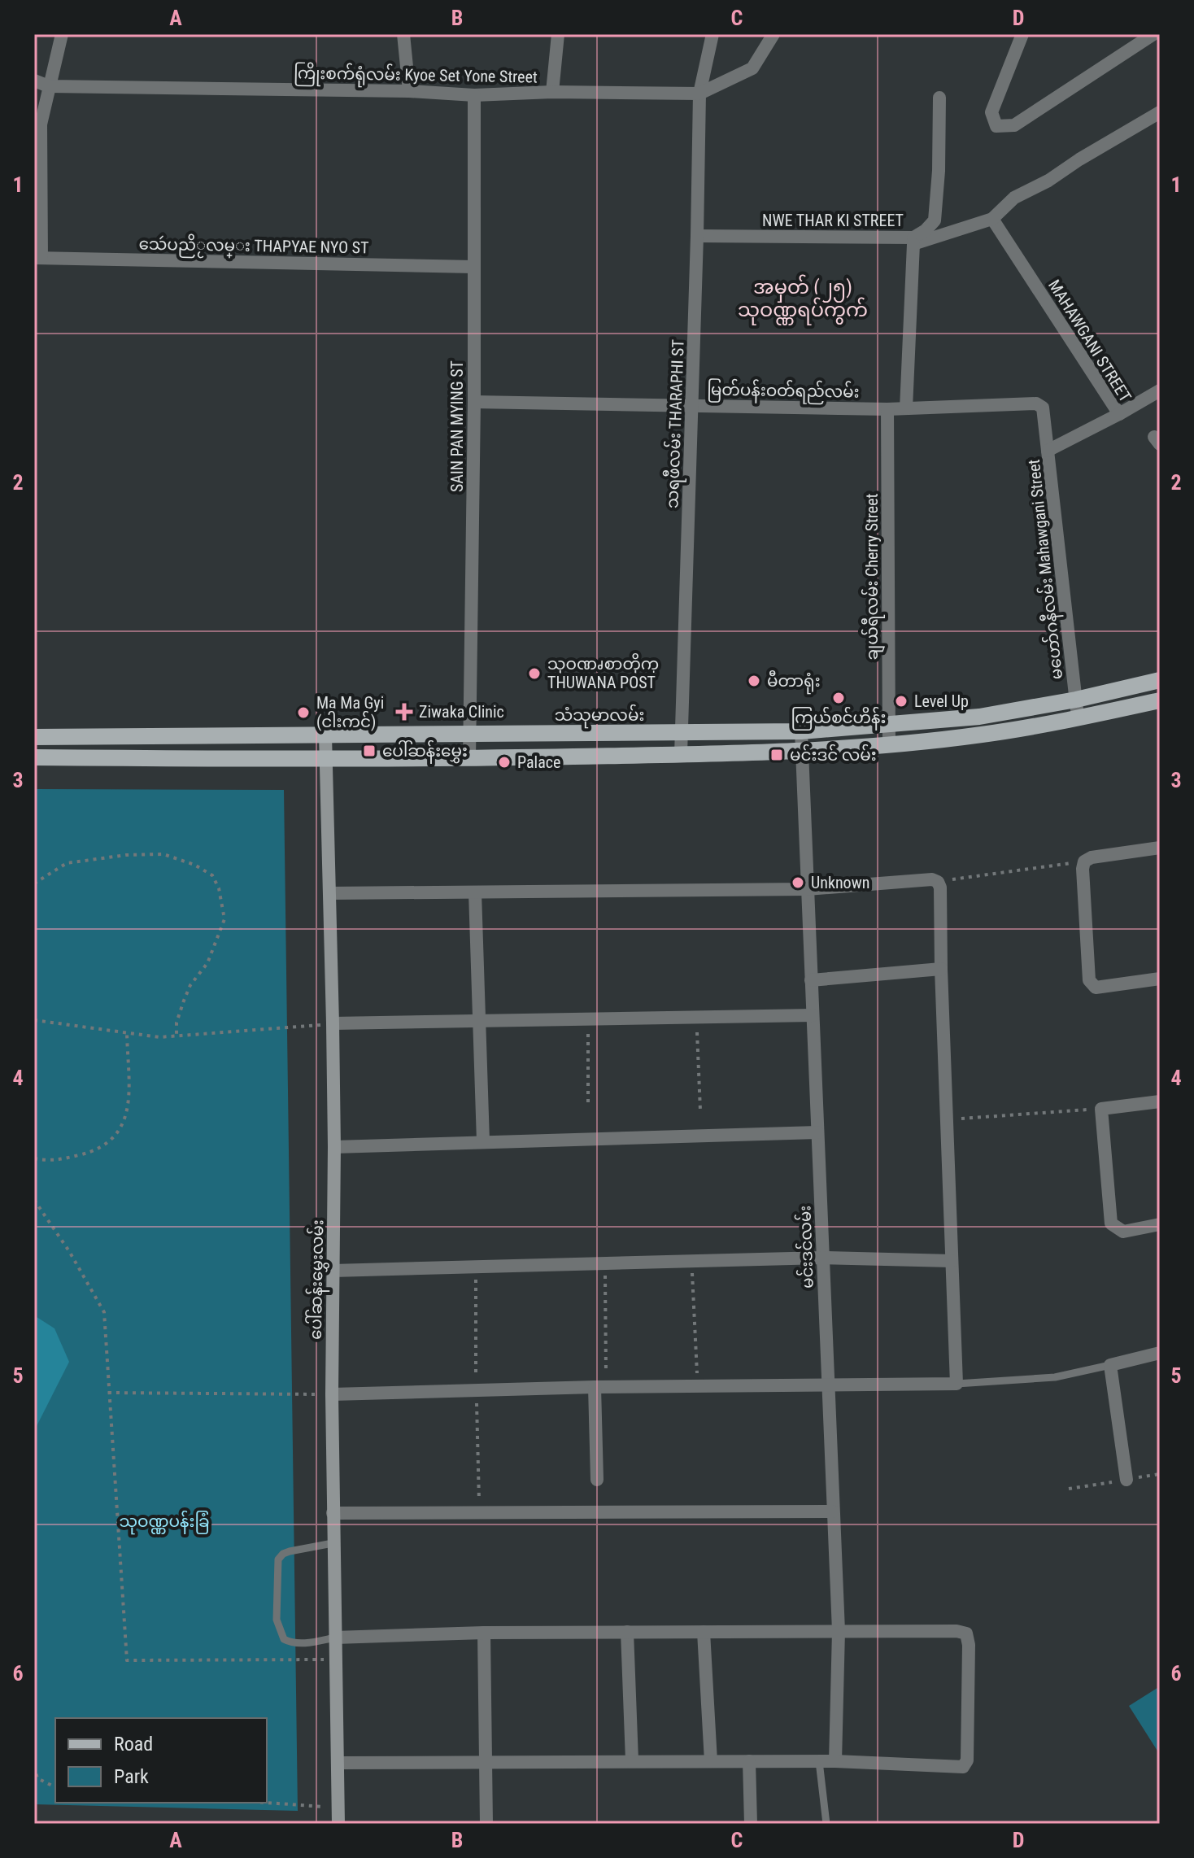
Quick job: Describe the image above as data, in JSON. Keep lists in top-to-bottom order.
{
  "streets": {
    "main road": ["သံသုမာလမ်း", "ပေါ်ဆန်းမွှေးလမ်း"],
    "street": [
      "ကြိုးစက်ရုံလမ်း Kyoe Set Yone Street",
      "NWE THAR KI STREET",
      "သေဴပညိႂလမ္း THAPYAE NYO ST",
      "MAHAWGANI STREET",
      "မြတ်ပန်းဝတ်ရည်လမ်း",
      "သရဖီလမ်း THARAPHI ST",
      "SAIN PAN MYING ST",
      "မဟော်ဂနီလမ်း Mahawgani Street",
      "ချယ်ရီလမ်း Cherry Street",
      "မင်းဒင်လမ်း"
    ]
  },
  "crossings": [
    ["ကြိုးစက်ရုံလမ်း Kyoe Set Yone Street", "သရဖီလမ်း THARAPHI ST"],
    ["ကြိုးစက်ရုံလမ်း Kyoe Set Yone Street", "SAIN PAN MYING ST"],
    ["NWE THAR KI STREET", "MAHAWGANI STREET"],
    ["NWE THAR KI STREET", "သရဖီလမ်း THARAPHI ST"],
    ["သေဴပညိႂလမ္း THAPYAE NYO ST", "SAIN PAN MYING ST"],
    ["MAHAWGANI STREET", "မဟော်ဂနီလမ်း Mahawgani Street"],
    ["မြတ်ပန်းဝတ်ရည်လမ်း", "သရဖီလမ်း THARAPHI ST"],
    ["မြတ်ပန်းဝတ်ရည်လမ်း", "SAIN PAN MYING ST"],
    ["မြတ်ပန်းဝတ်ရည်လမ်း", "မဟော်ဂနီလမ်း Mahawgani Street"],
    ["မြတ်ပန်းဝတ်ရည်လမ်း", "ချယ်ရီလမ်း Cherry Street"],
    ["သရဖီလမ်း THARAPHI ST", "သံသုမာလမ်း"],
    ["SAIN PAN MYING ST", "သံသုမာလမ်း"],
    ["မဟော်ဂနီလမ်း Mahawgani Street", "သံသုမာလမ်း"],
    ["ချယ်ရီလမ်း Cherry Street", "သံသုမာလမ်း"],
    ["သံသုမာလမ်း", "မင်းဒင်လမ်း"],
    ["သံသုမာလမ်း", "ပေါ်ဆန်းမွှေးလမ်း"]
  ],
  "districts": ["အမှတ် (၂၅) သုဝဏ္ဏရပ်ကွက်"],
  "parks": ["သုဝဏ္ဏပန်းခြံ"],
  "places": {
    "other": [
      "သုဝဏၧစာတိုက္ THUWANA POST",
      "မီတာရုံး",
      "ကြယ်စင်ဟိန်း",
      "Level Up",
      "Ma Ma Gyi (ငါးကင်)",
      "Palace",
      "Unknown"
    ],
    "health": ["Ziwaka Clinic"],
    "transit": ["ပေါ်ဆန်းမွှေး", "မင်းဒင် လမ်း"]
  },
  "legend": ["Road", "Park"],
  "grid": {
    "columns": [
      "A",
      "B",
      "C",
      "D"
    ],
    "rows": [
      "1",
      "2",
      "3",
      "4",
      "5",
      "6"
    ]
  }
}
